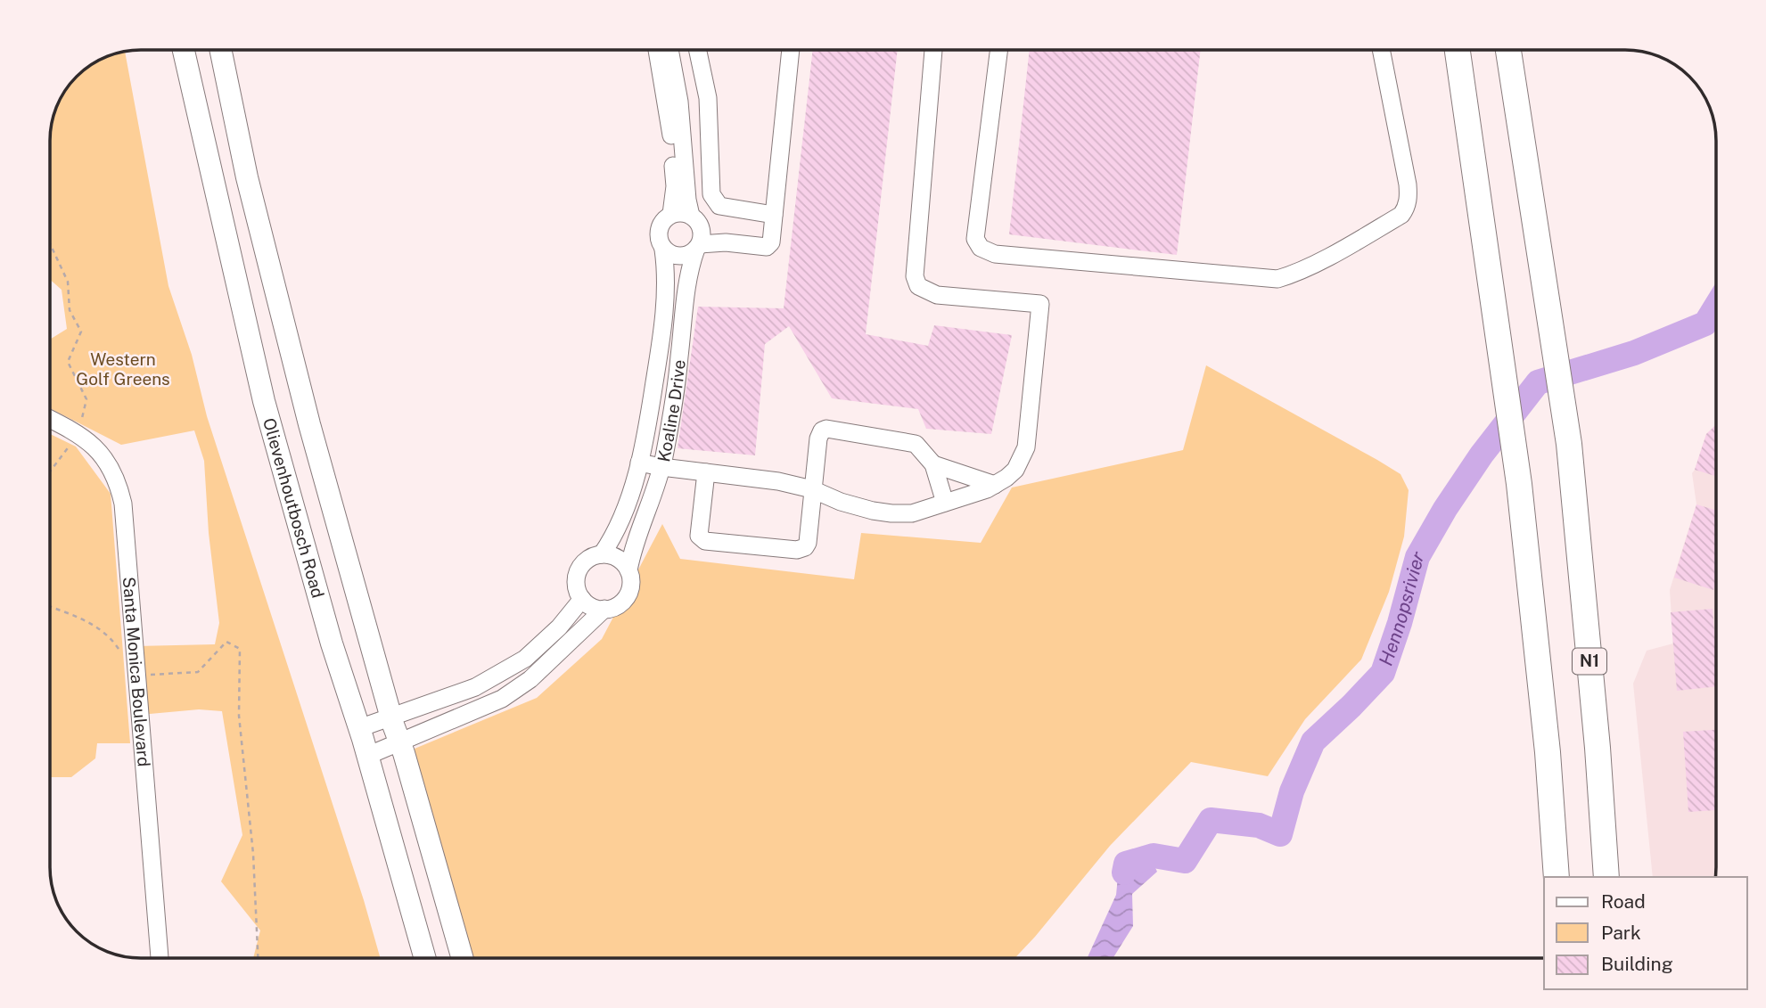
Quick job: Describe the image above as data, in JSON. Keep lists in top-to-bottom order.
{
  "streets": {
    "highway": ["N1"],
    "main road": ["Olievenhoutbosch Road"],
    "street": ["Koaline Drive", "Santa Monica Boulevard"]
  },
  "crossings": [
    ["Koaline Drive", "Olievenhoutbosch Road"]
  ],
  "water": ["Hennopsrivier"],
  "parks": ["Western Golf Greens"],
  "legend": ["Road", "Park", "Building"]
}
